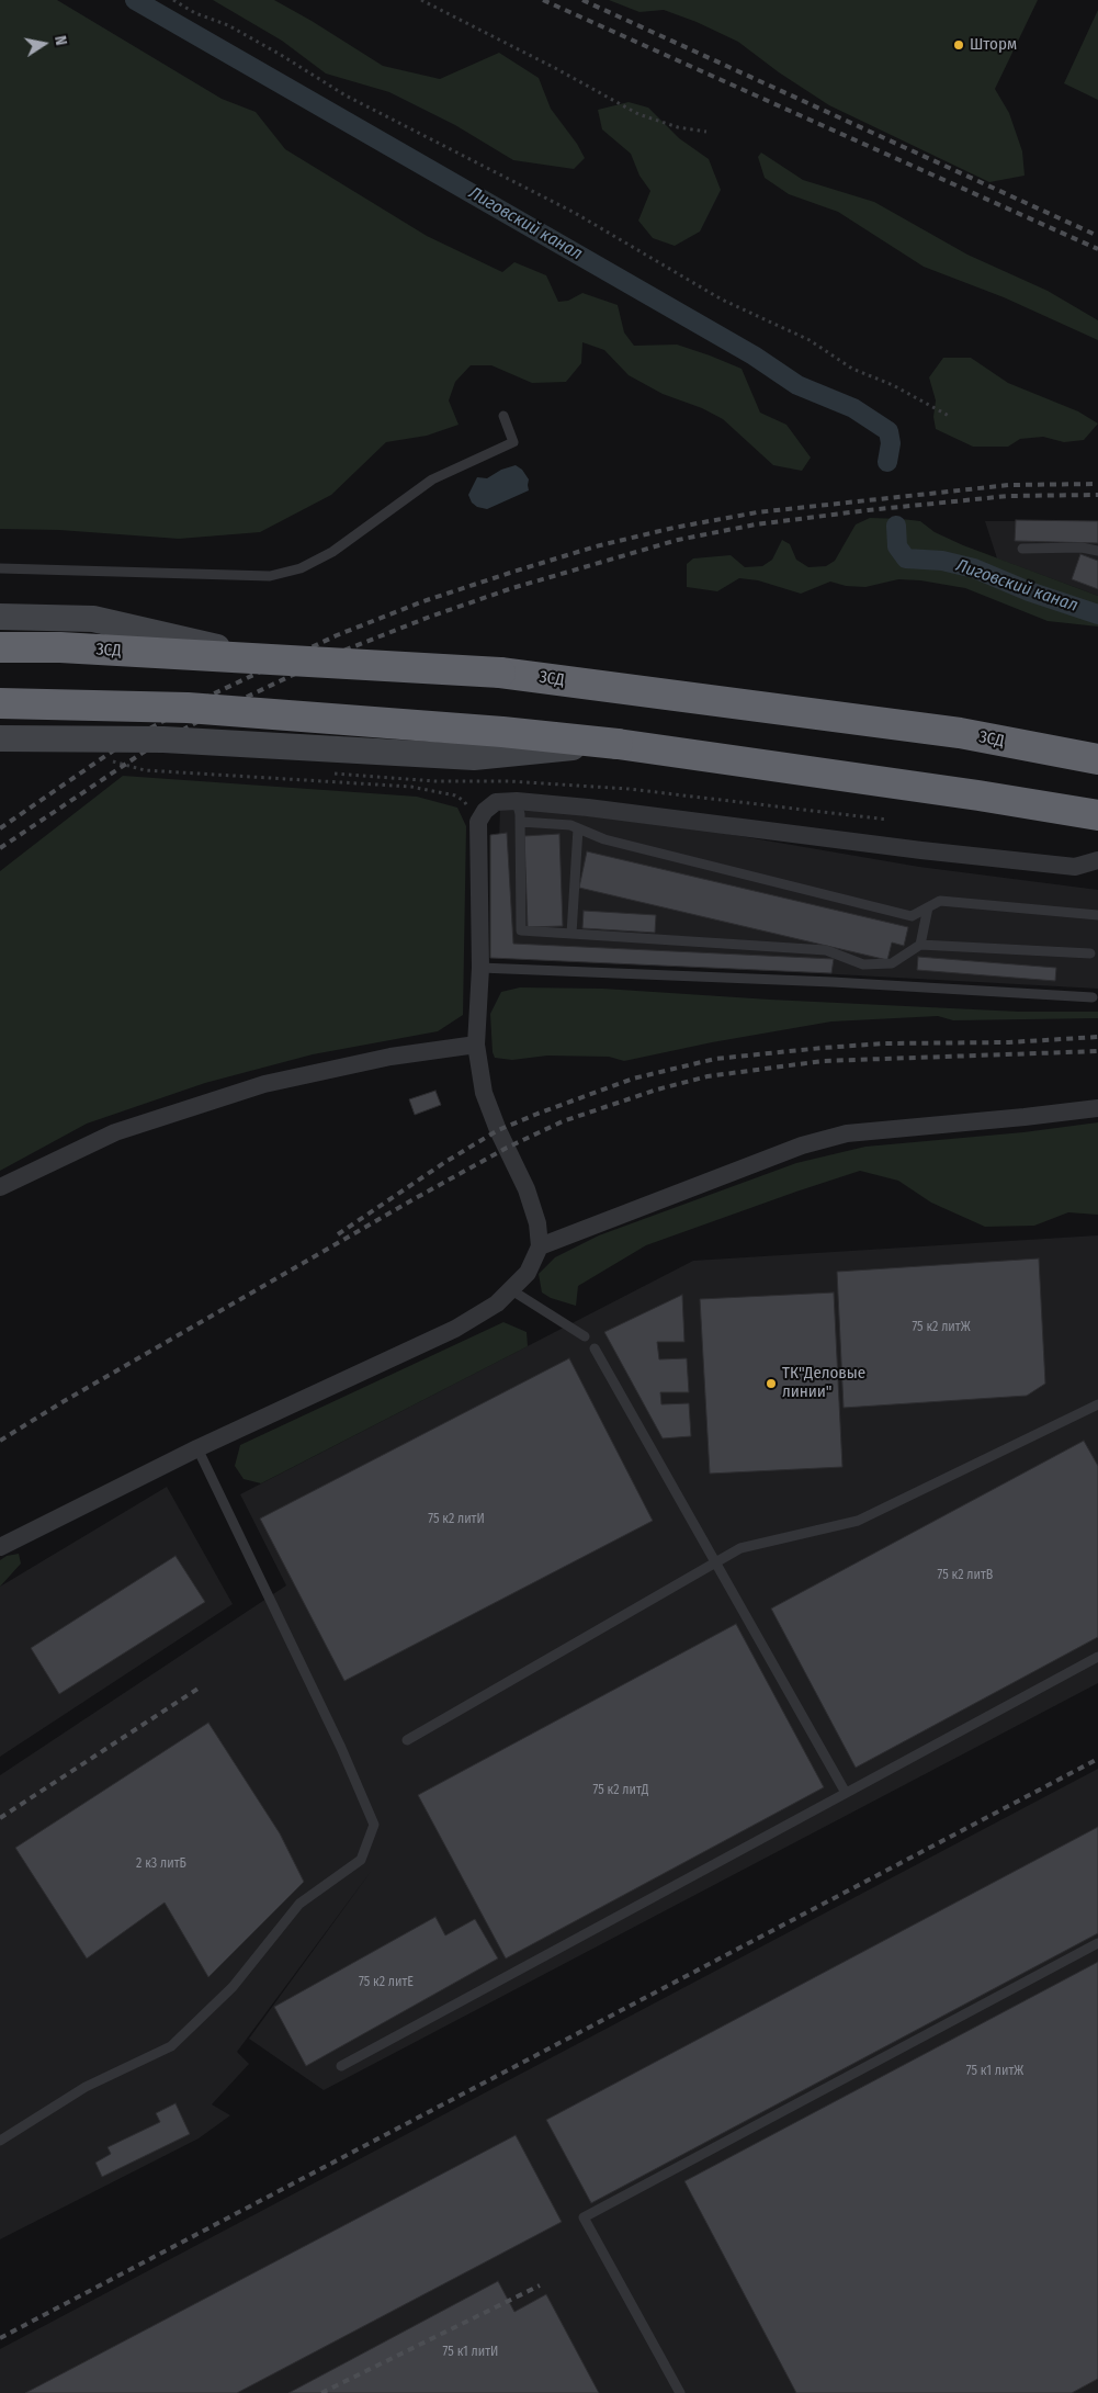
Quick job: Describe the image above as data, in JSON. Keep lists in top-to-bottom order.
{
  "streets": {
    "highway": ["ЗСД"]
  },
  "water": ["Лиговский канал"],
  "places": ["Шторм", "ТК\"Деловые линии\""],
  "house_numbers": [
    "75 к2 литЖ",
    "75 к2 литИ",
    "75 к2 литВ",
    "75 к2 литД",
    "2 к3 литБ",
    "75 к2 литЕ",
    "75 к1 литЖ",
    "75 к1 литИ"
  ],
  "north": "right"
}
